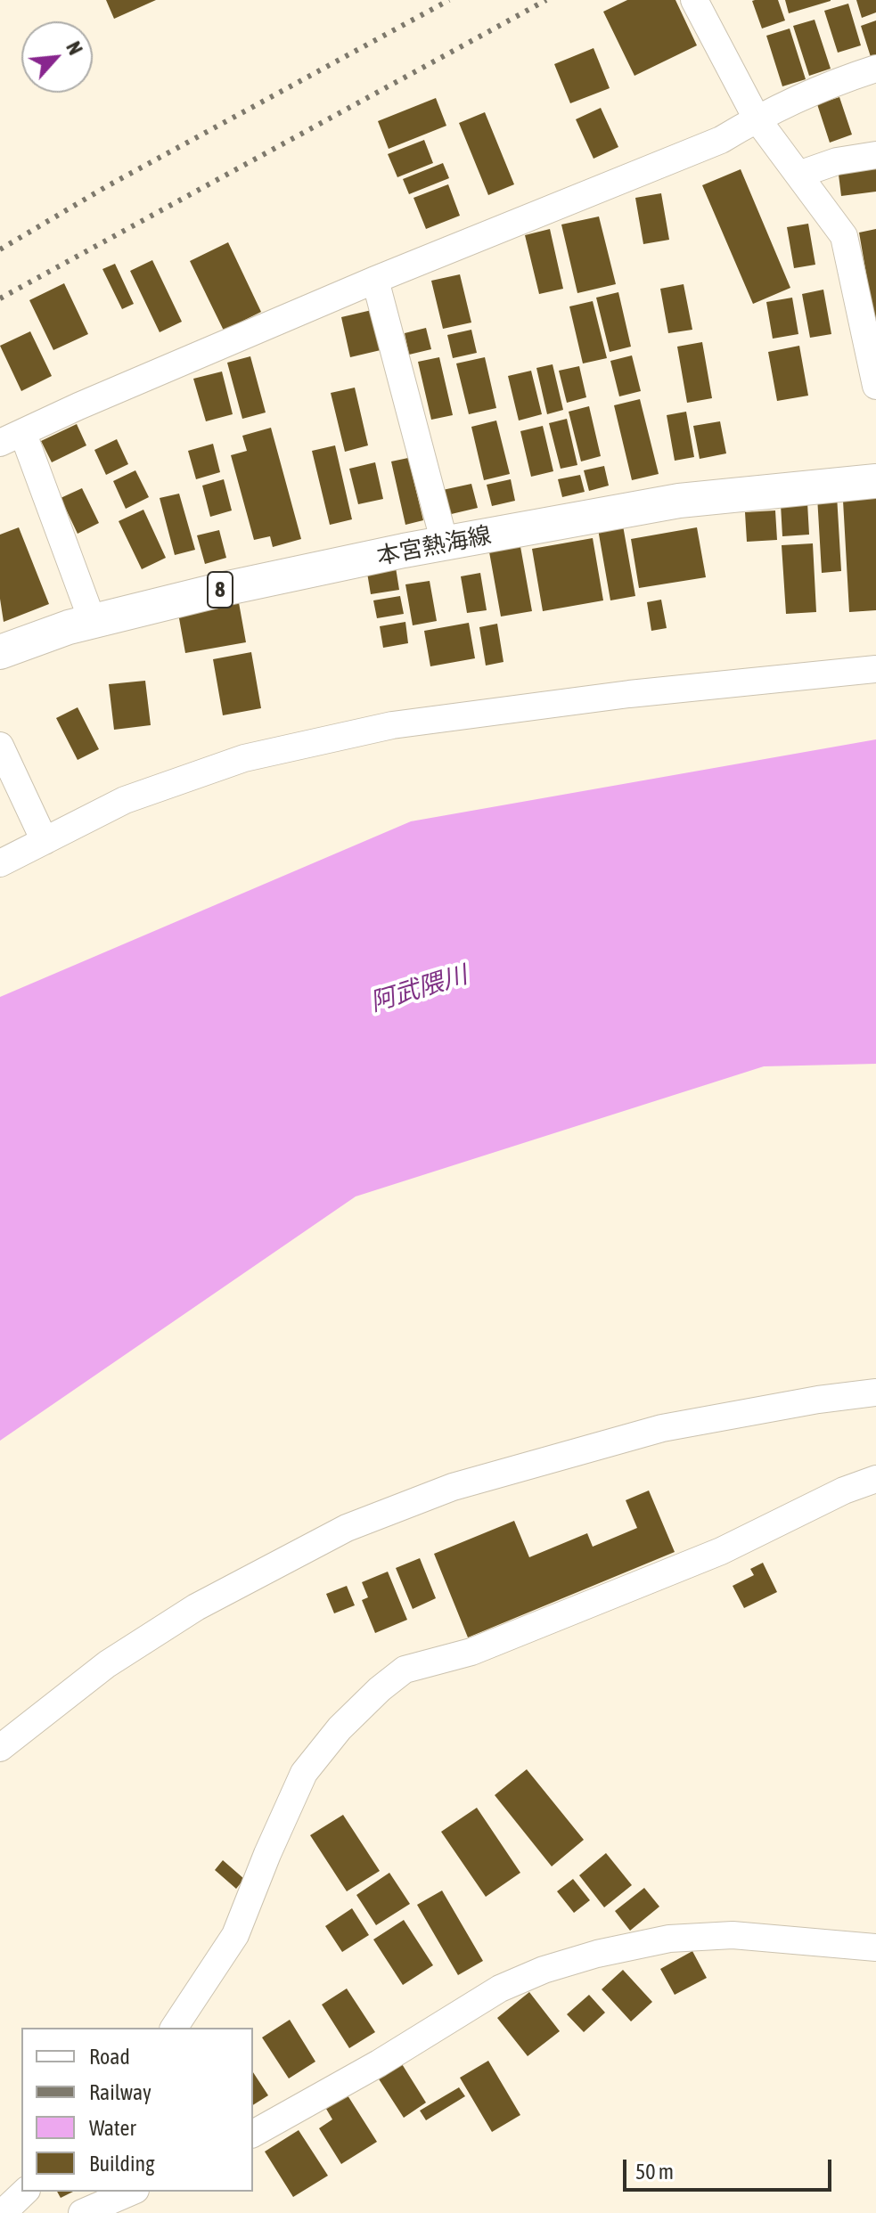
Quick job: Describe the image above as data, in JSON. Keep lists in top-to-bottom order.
{
  "streets": {
    "main road": ["本宮熱海線", "8"]
  },
  "water": ["阿武隈川"],
  "legend": [
    "Road",
    "Railway",
    "Water",
    "Building"
  ],
  "scale_bar": "50 m",
  "north": "top right"
}
